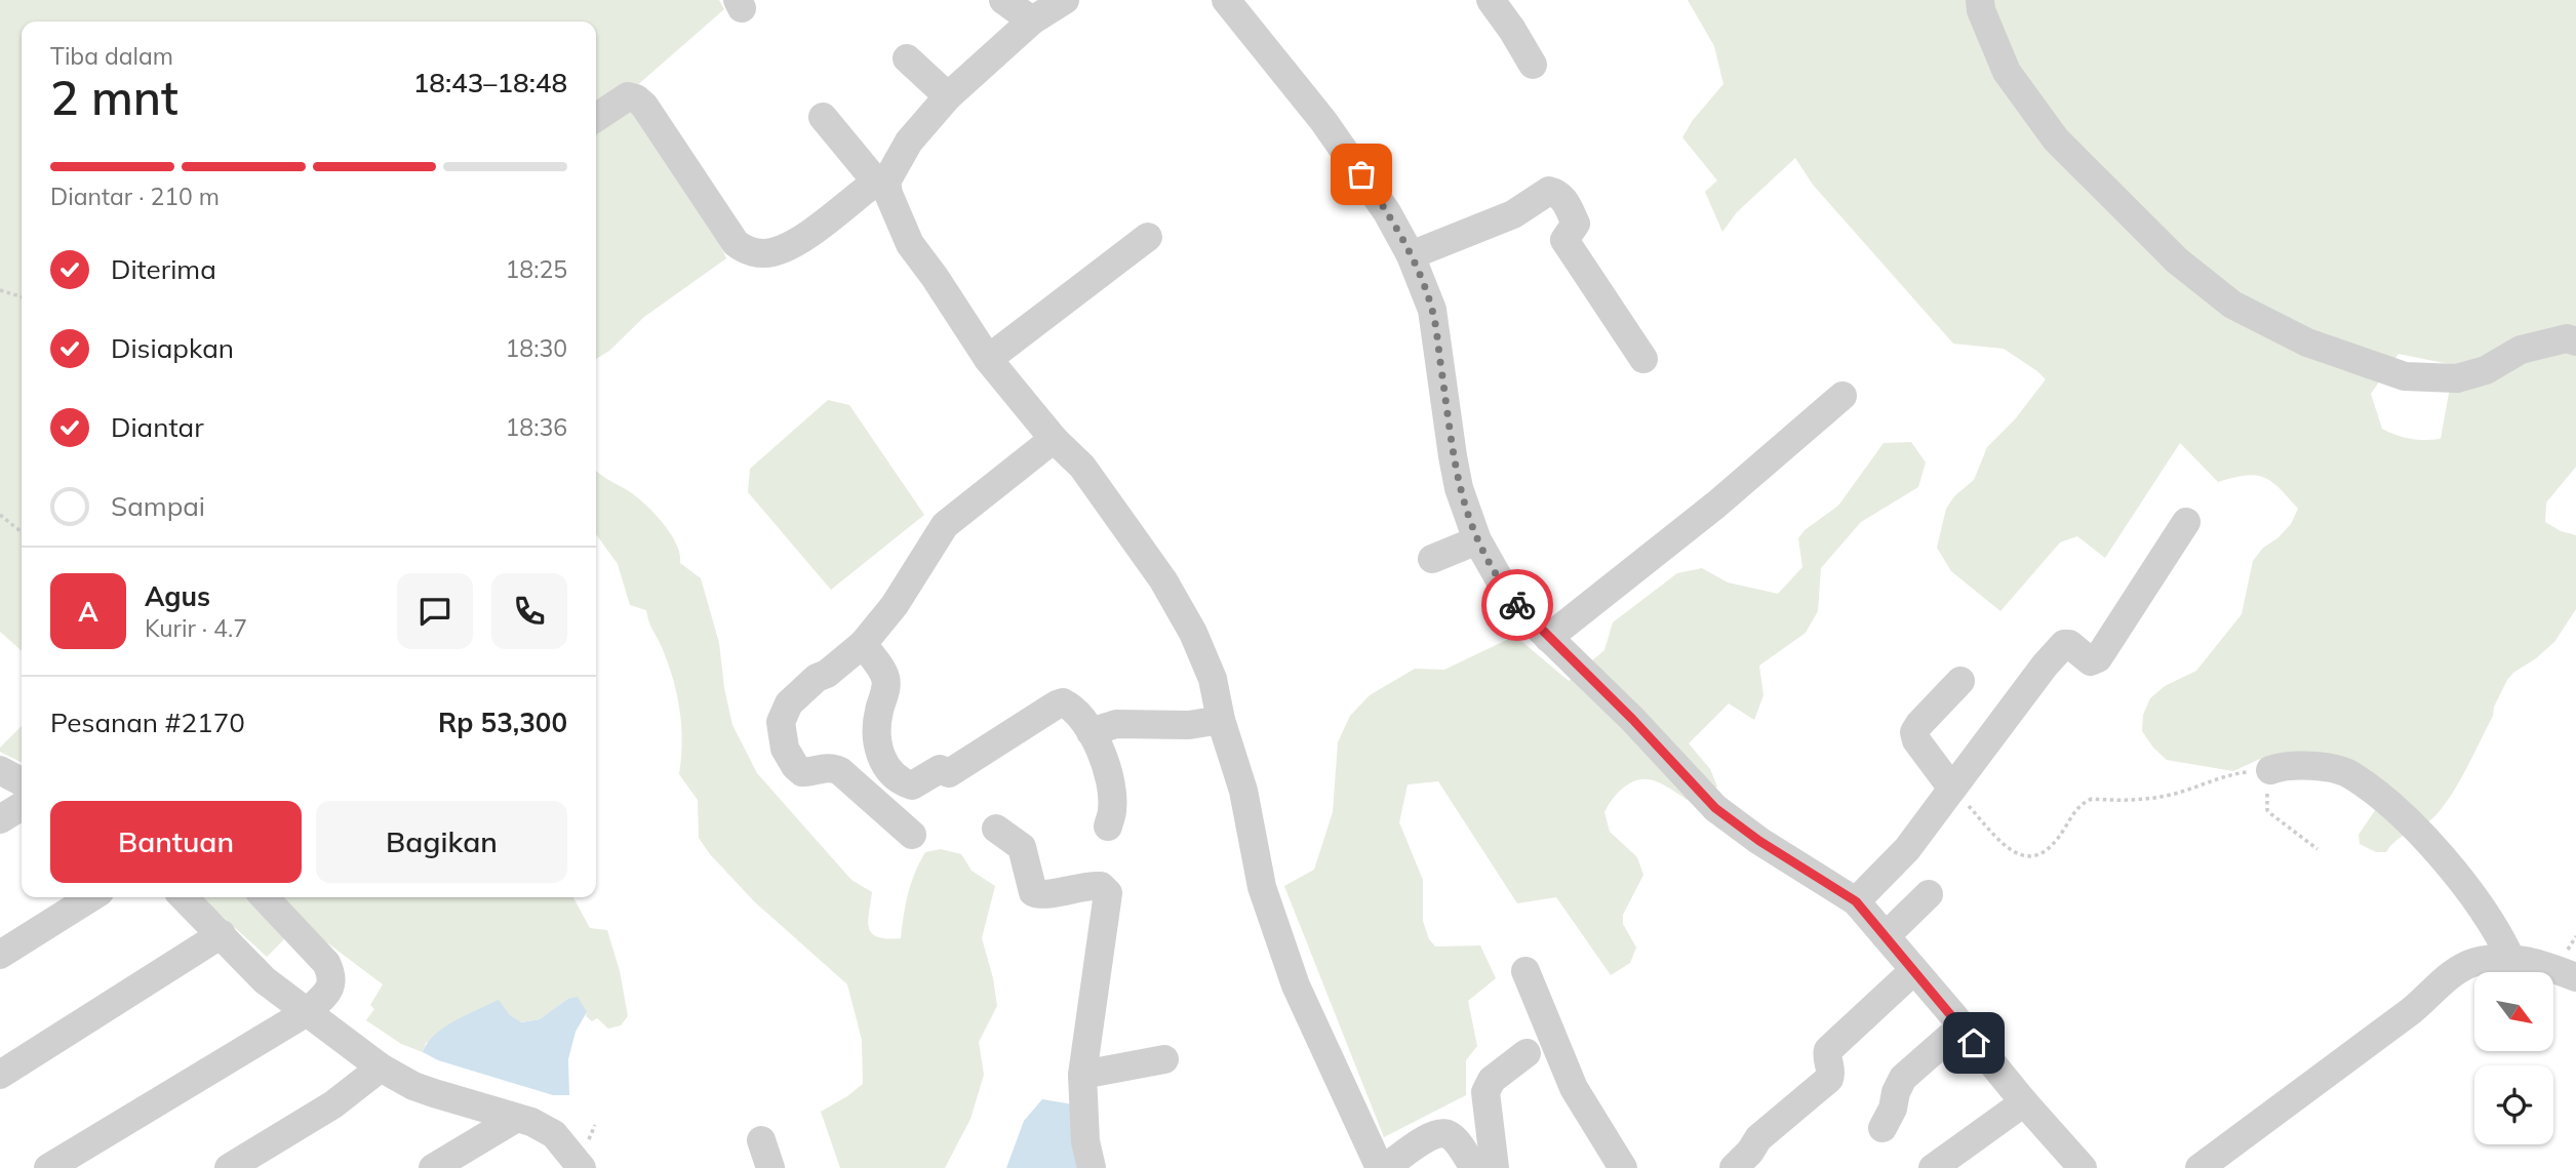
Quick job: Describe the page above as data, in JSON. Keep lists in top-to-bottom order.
{
  "north": "bottom right",
  "page": {
    "heading": ["2 mnt", "Tiba dalam", "18:43–18:48"],
    "panel": [
      "Agus",
      "Kurir · 4.7",
      "Pesanan #2170",
      "Rp 53,300"
    ],
    "bar": "Diantar · 210 m",
    "list": [
      ["Diterima", "18:25"],
      ["Disiapkan", "18:30"],
      ["Diantar", "18:36"],
      "Sampai"
    ],
    "round": "A",
    "buttons": ["Bantuan", "Bagikan"]
  }
}
